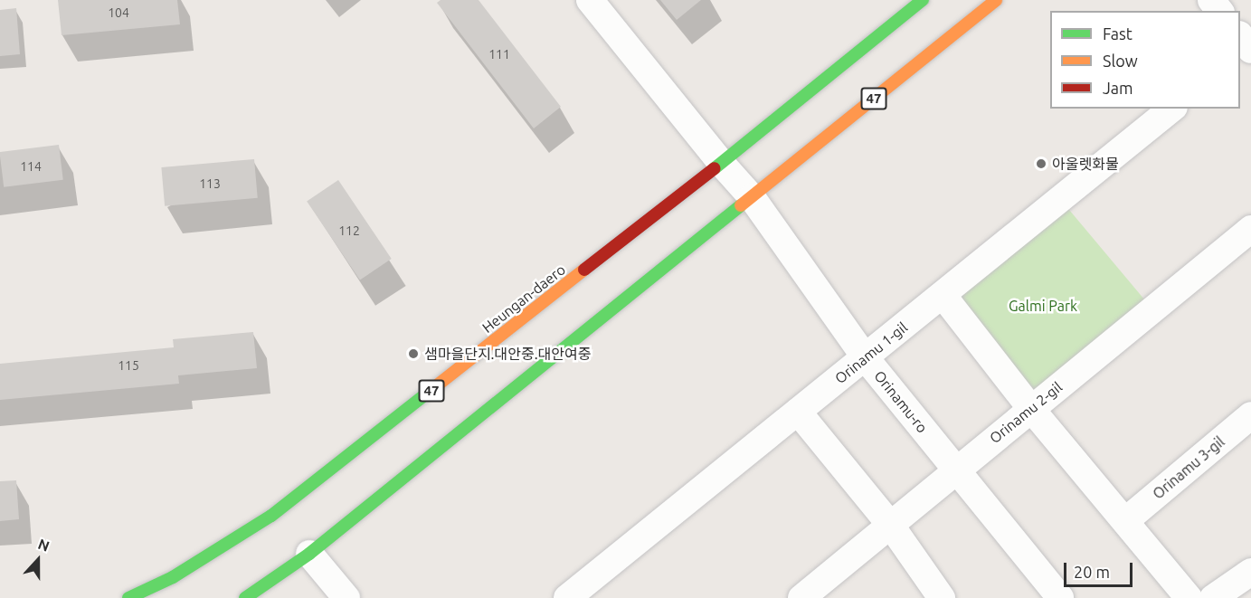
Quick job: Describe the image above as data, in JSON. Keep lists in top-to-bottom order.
{
  "streets": {
    "main road": ["47", "Heungan-daero"],
    "street": [
      "Orinamu 1-gil",
      "Orinamu-ro",
      "Orinamu 2-gil",
      "Orinamu 3-gil"
    ]
  },
  "crossings": [
    ["47", "Orinamu-ro"],
    ["Heungan-daero", "Orinamu-ro"],
    ["Orinamu 1-gil", "Orinamu-ro"],
    ["Orinamu-ro", "Orinamu 2-gil"]
  ],
  "parks": ["Galmi Park"],
  "places": ["아울렛화물", "샘마을단지.대안중.대안여중"],
  "house_numbers": [
    "104",
    "111",
    "114",
    "113",
    "112",
    "115"
  ],
  "legend": ["Fast", "Slow", "Jam"],
  "scale_bar": "20 m",
  "north": "top"
}
